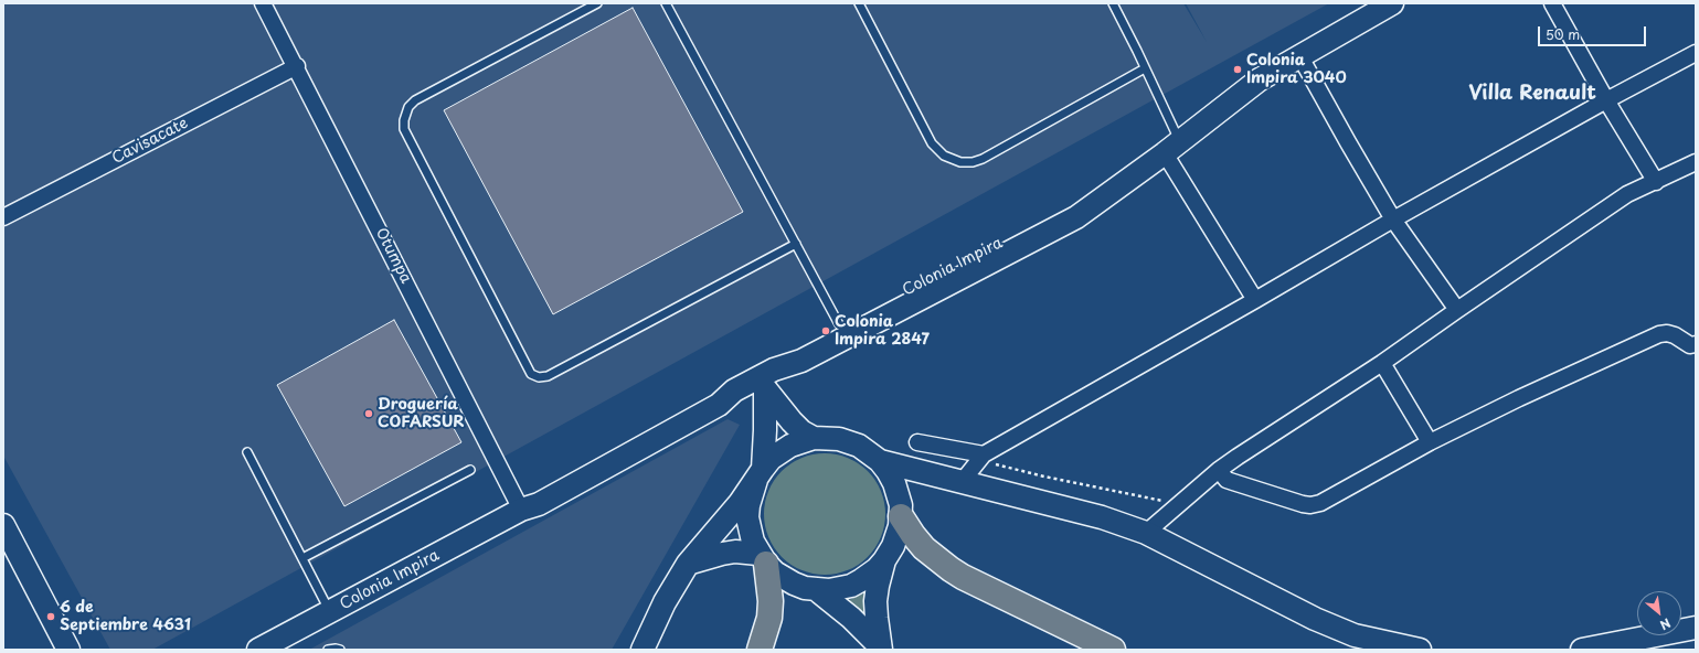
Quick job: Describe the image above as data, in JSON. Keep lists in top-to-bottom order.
{
  "streets": {
    "main road": ["Colonia Impira"],
    "street": ["Cavisacate", "Otumpa"]
  },
  "crossings": [
    ["Cavisacate", "Otumpa"],
    ["Otumpa", "Colonia Impira"]
  ],
  "districts": ["Villa Renault"],
  "places": [
    "Colonia Impira 3040",
    "Colonia Impira 2847",
    "Droguería COFARSUR",
    "6 de Septiembre 4631"
  ],
  "scale_bar": "50 m",
  "north": "bottom right"
}
